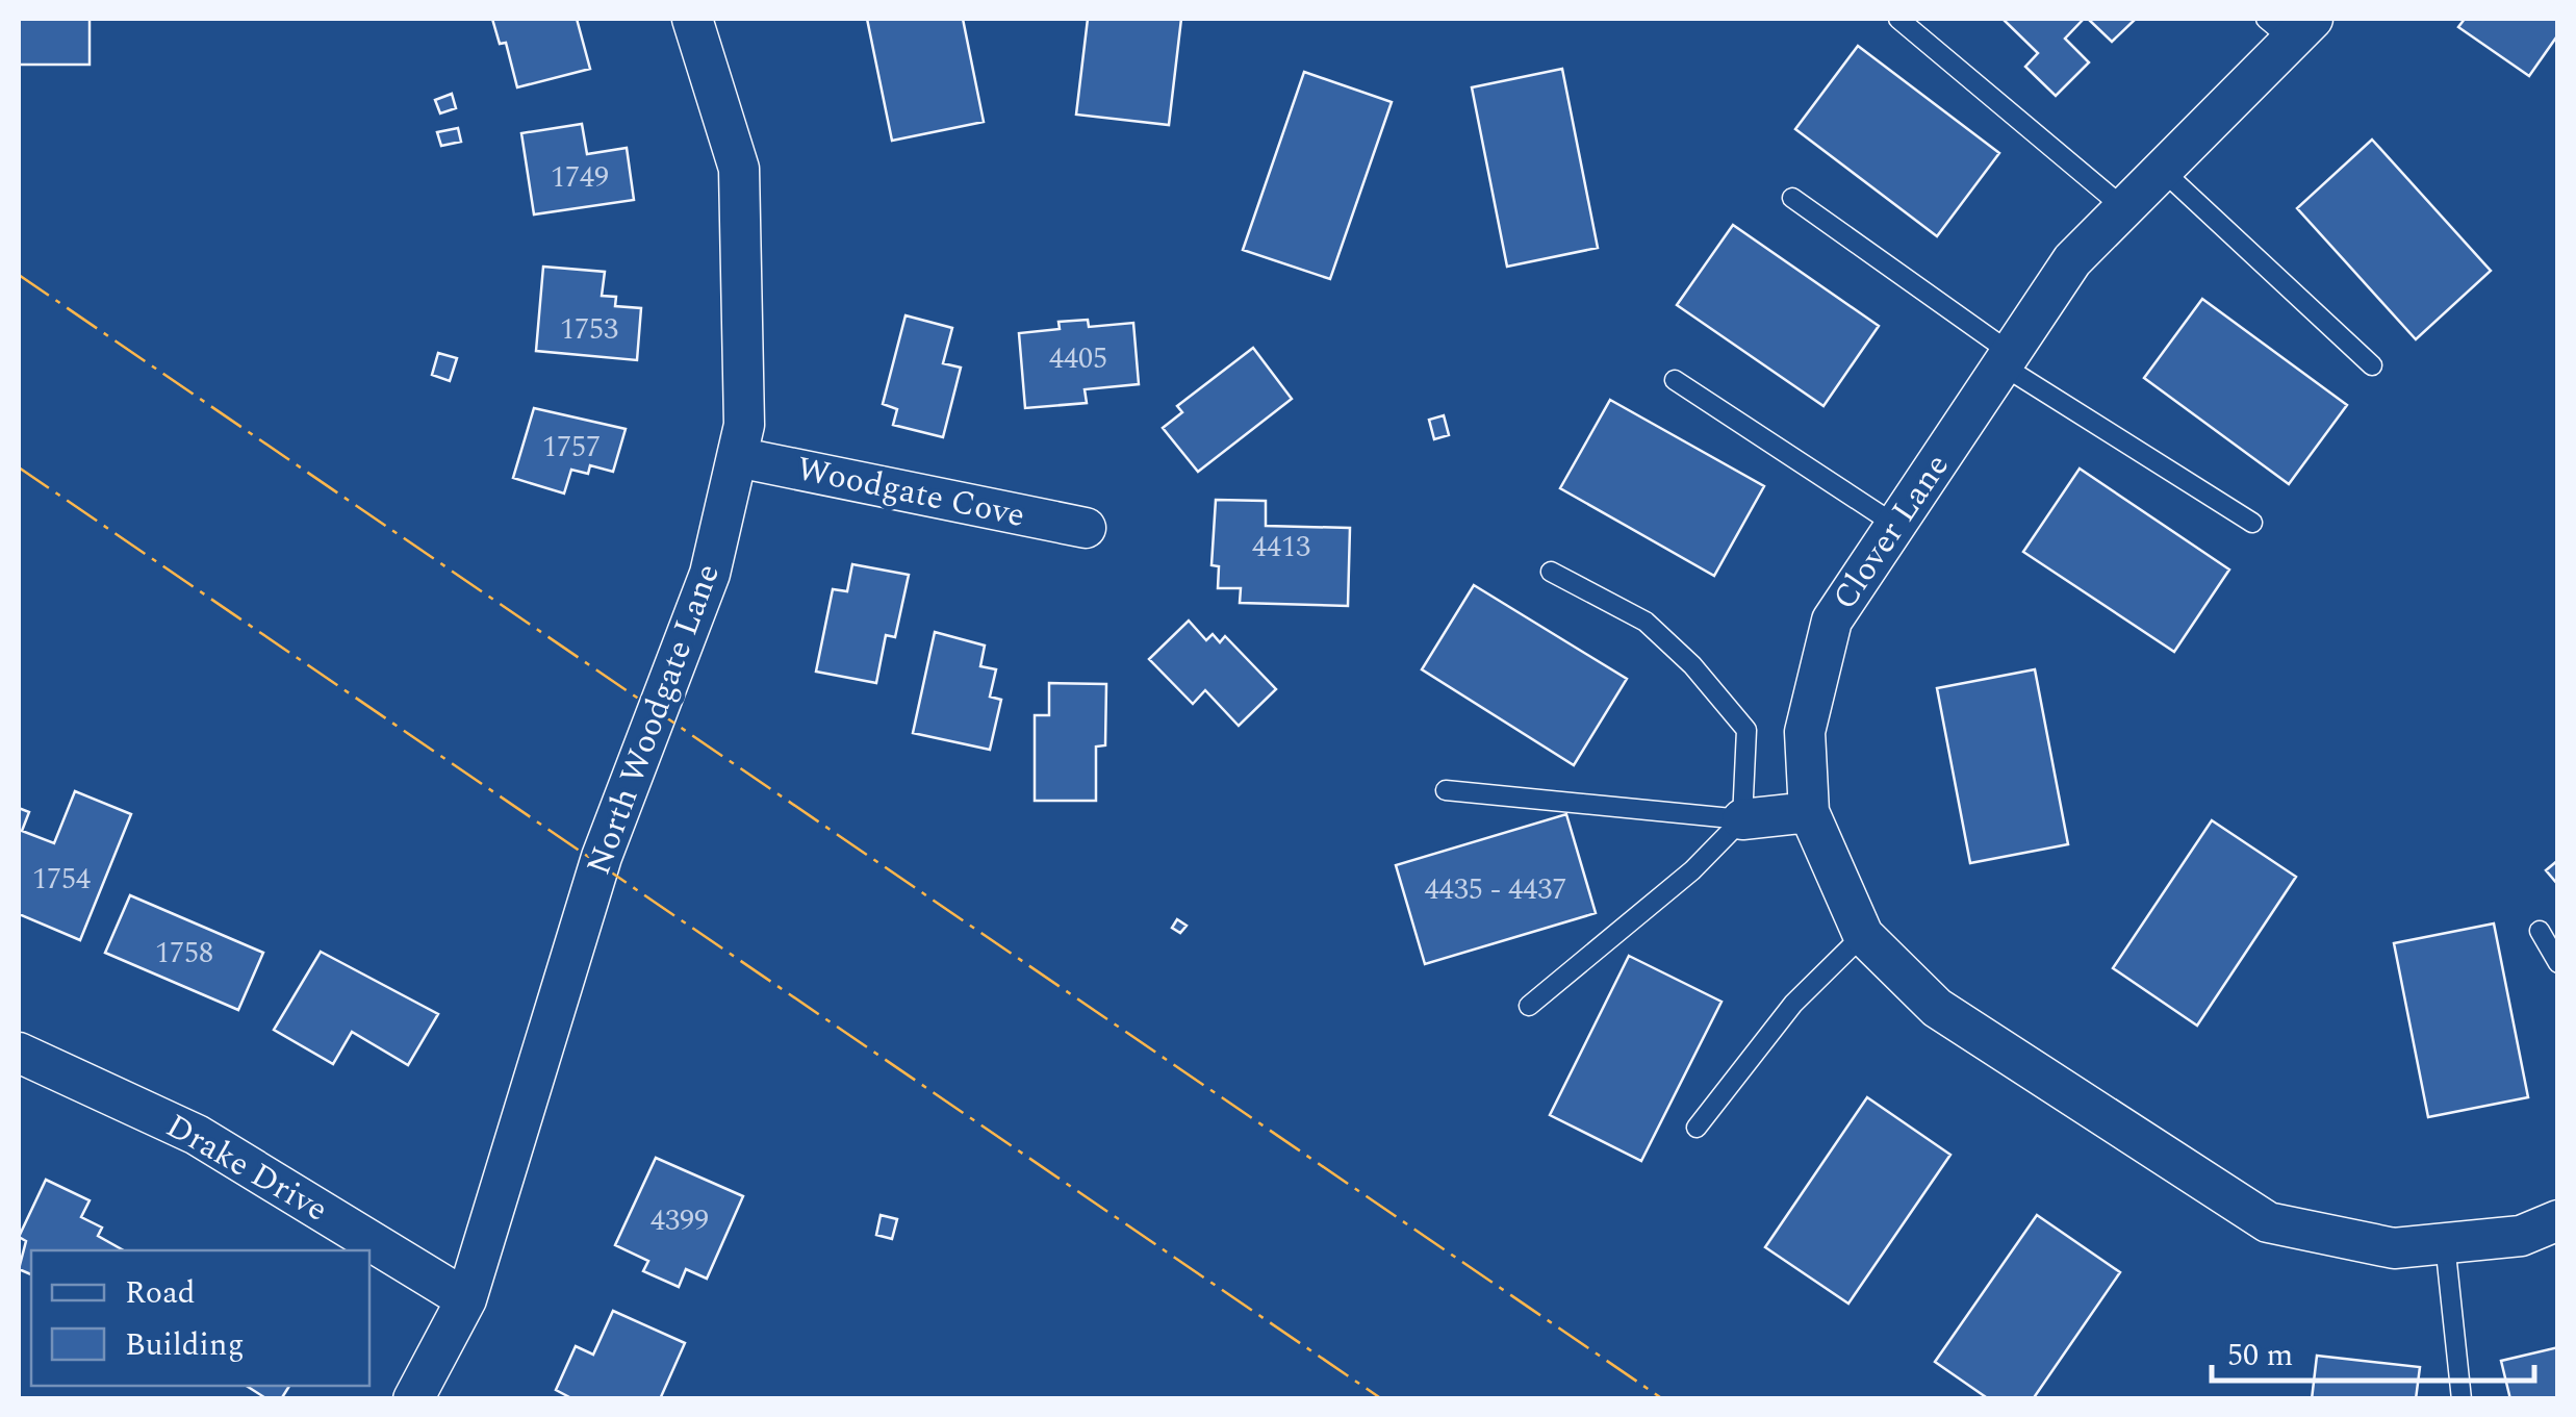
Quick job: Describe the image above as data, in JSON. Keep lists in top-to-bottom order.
{
  "streets": {
    "street": [
      "Woodgate Cove",
      "Clover Lane",
      "North Woodgate Lane",
      "Drake Drive"
    ]
  },
  "crossings": [
    ["Woodgate Cove", "North Woodgate Lane"],
    ["North Woodgate Lane", "Drake Drive"]
  ],
  "house_numbers": [
    "1749",
    "1753",
    "4405",
    "1757",
    "4413",
    "1754",
    "4435 - 4437",
    "1758",
    "4399"
  ],
  "legend": ["Road", "Building"],
  "scale_bar": "50 m"
}
